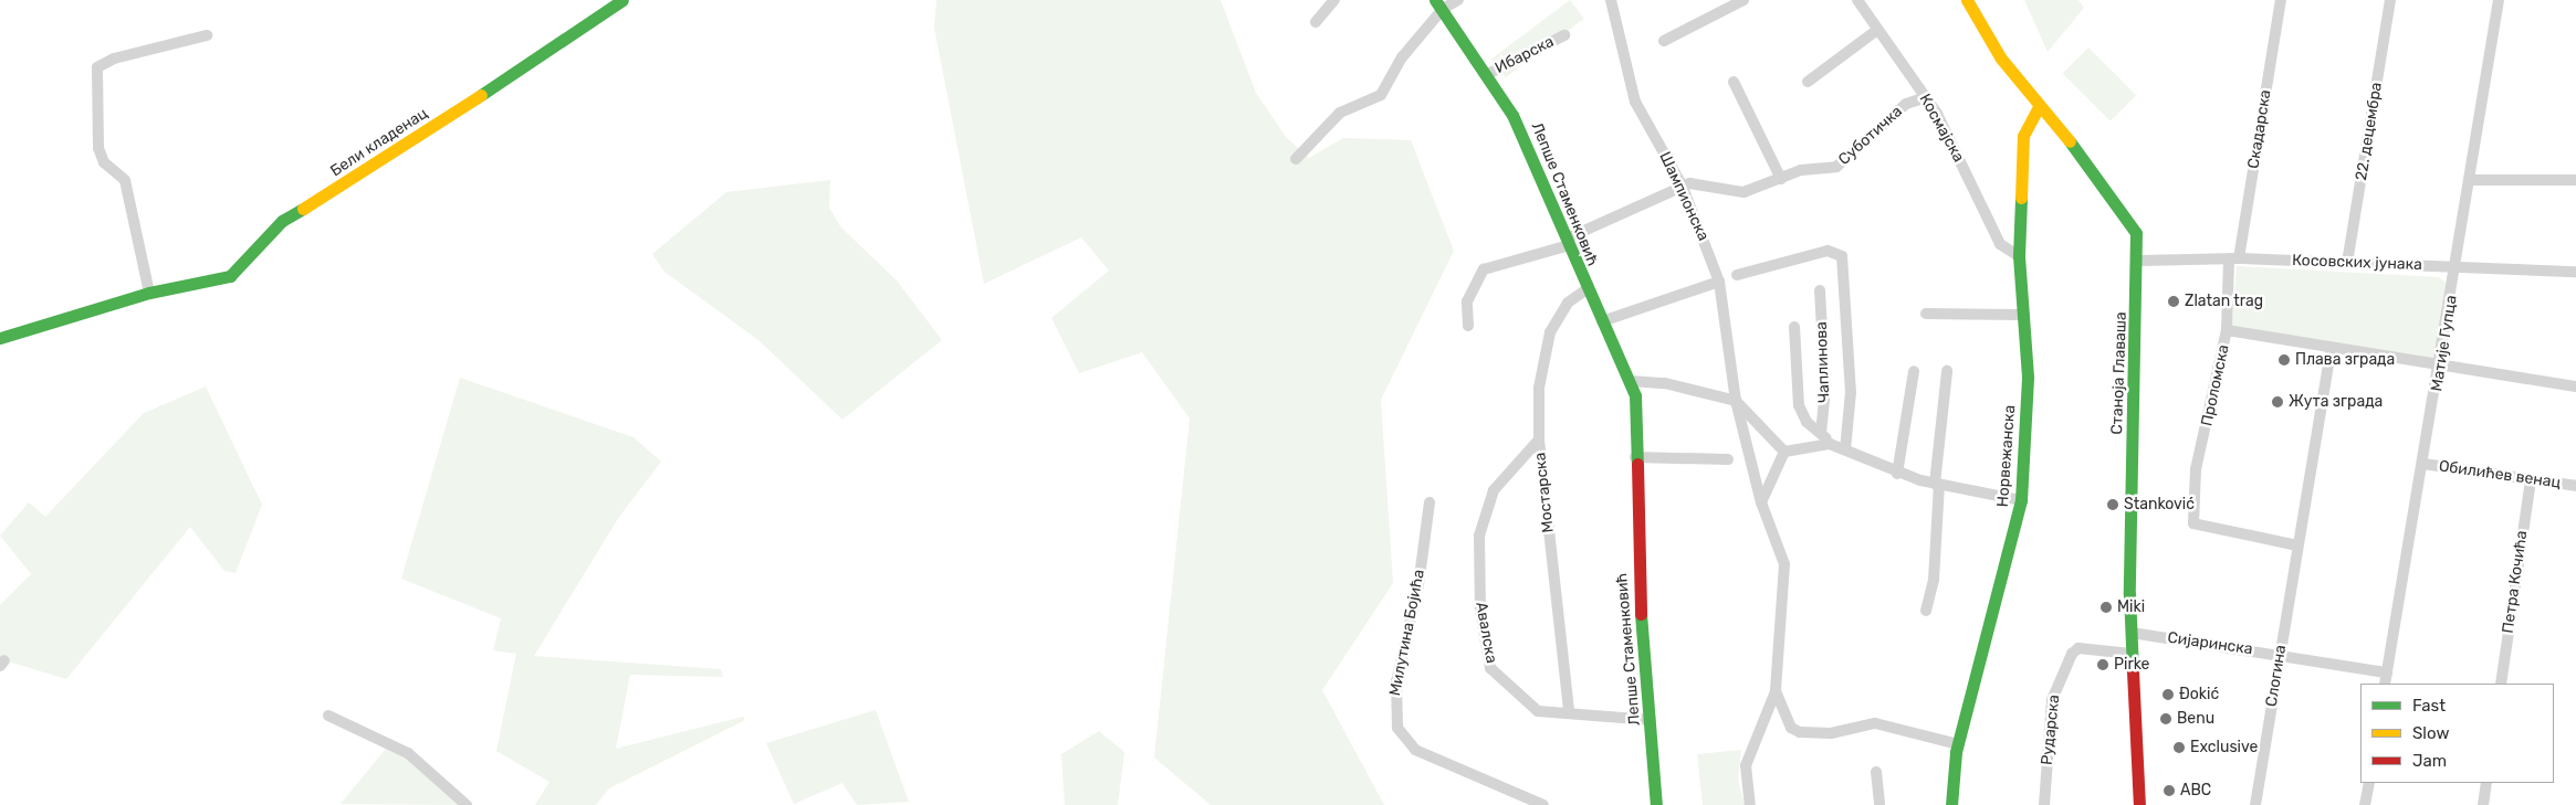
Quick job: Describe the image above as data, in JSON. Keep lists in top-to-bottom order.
{
  "streets": {
    "street": [
      "Ибарска",
      "Космајска",
      "Скадарска",
      "22. децембра",
      "Суботичка",
      "Бели кладенац",
      "Лепше Стаменковић",
      "Шампионска",
      "Косовских јунака",
      "Матије Гупца",
      "Чаплинова",
      "Станоја Главаша",
      "Проломска",
      "Норвежанска",
      "Обилићев венац",
      "Мостарска",
      "Петра Кочића",
      "Милутина Бојића",
      "Авалска",
      "Сијаринска",
      "Слогина",
      "Рударска"
    ]
  },
  "crossings": [
    ["Ибарска", "Лепше Стаменковић"],
    ["Космајска", "Суботичка"],
    ["Космајска", "Норвежанска"],
    ["Скадарска", "Косовских јунака"],
    ["Скадарска", "Проломска"],
    ["22. децембра", "Косовских јунака"],
    ["Суботичка", "Шампионска"],
    ["Лепше Стаменковић", "Мостарска"],
    ["Лепше Стаменковић", "Авалска"],
    ["Косовских јунака", "Матије Гупца"],
    ["Косовских јунака", "Станоја Главаша"],
    ["Матије Гупца", "Проломска"],
    ["Матије Гупца", "Обилићев венац"],
    ["Матије Гупца", "Сијаринска"],
    ["Станоја Главаша", "Норвежанска"],
    ["Станоја Главаша", "Сијаринска"],
    ["Станоја Главаша", "Рударска"],
    ["Проломска", "Слогина"],
    ["Обилићев венац", "Петра Кочића"],
    ["Мостарска", "Авалска"],
    ["Сијаринска", "Слогина"]
  ],
  "places": [
    "Zlatan trag",
    "Плава зграда",
    "Жута зграда",
    "Stanković",
    "Miki",
    "Pirke",
    "Đokić",
    "Benu",
    "Exclusive",
    "ABC"
  ],
  "legend": ["Fast", "Slow", "Jam"]
}
